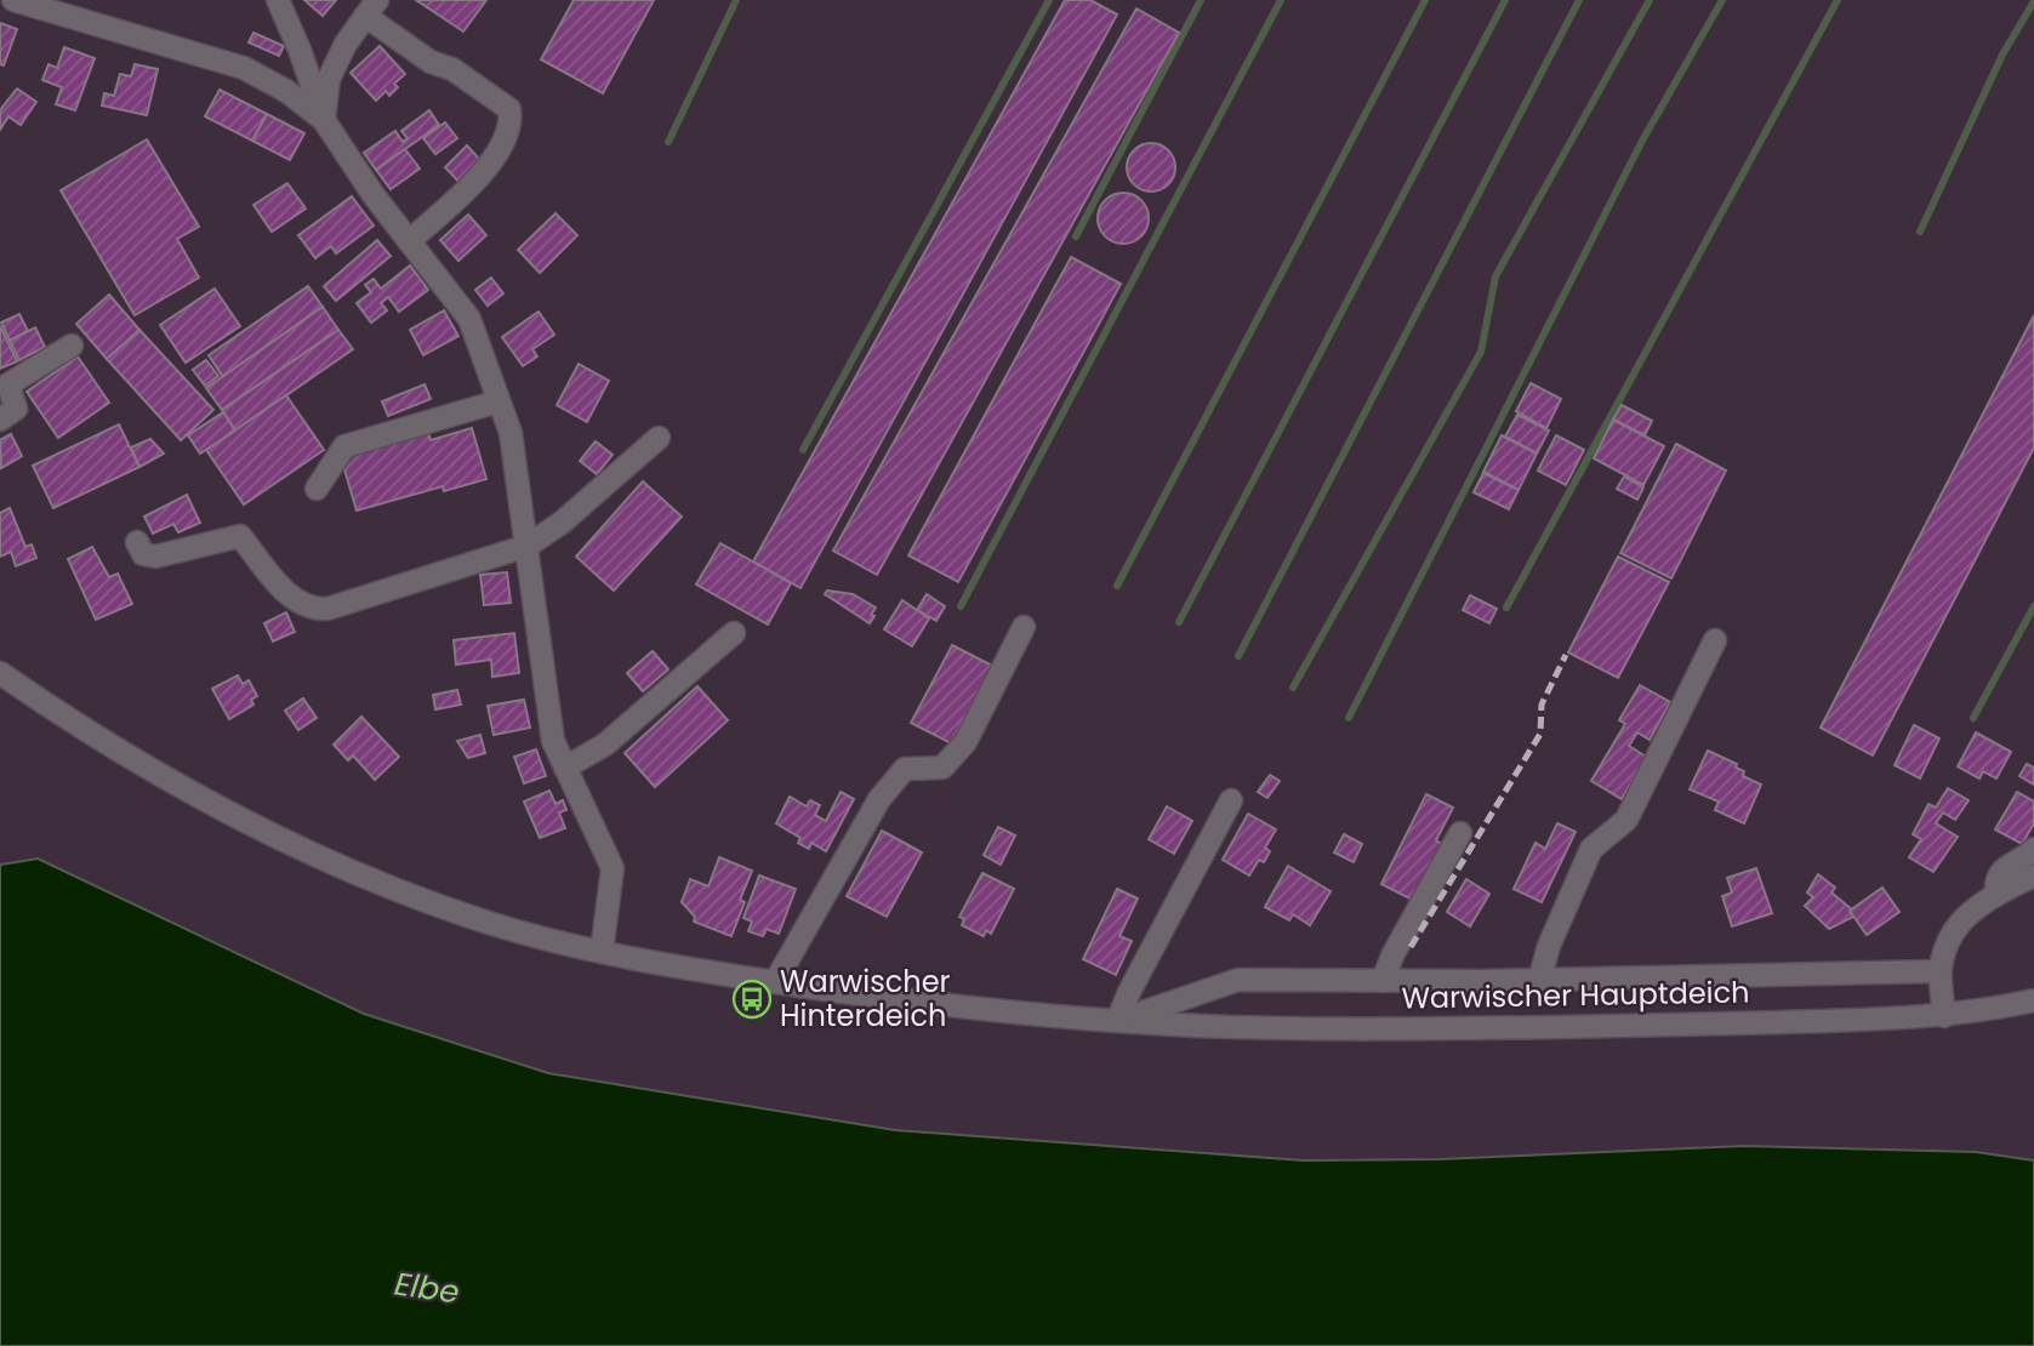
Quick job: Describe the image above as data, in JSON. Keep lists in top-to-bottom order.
{
  "streets": {
    "street": ["Warwischer Hauptdeich"]
  },
  "water": ["Elbe"],
  "places": {
    "bus stop": ["Warwischer Hinterdeich"]
  }
}
